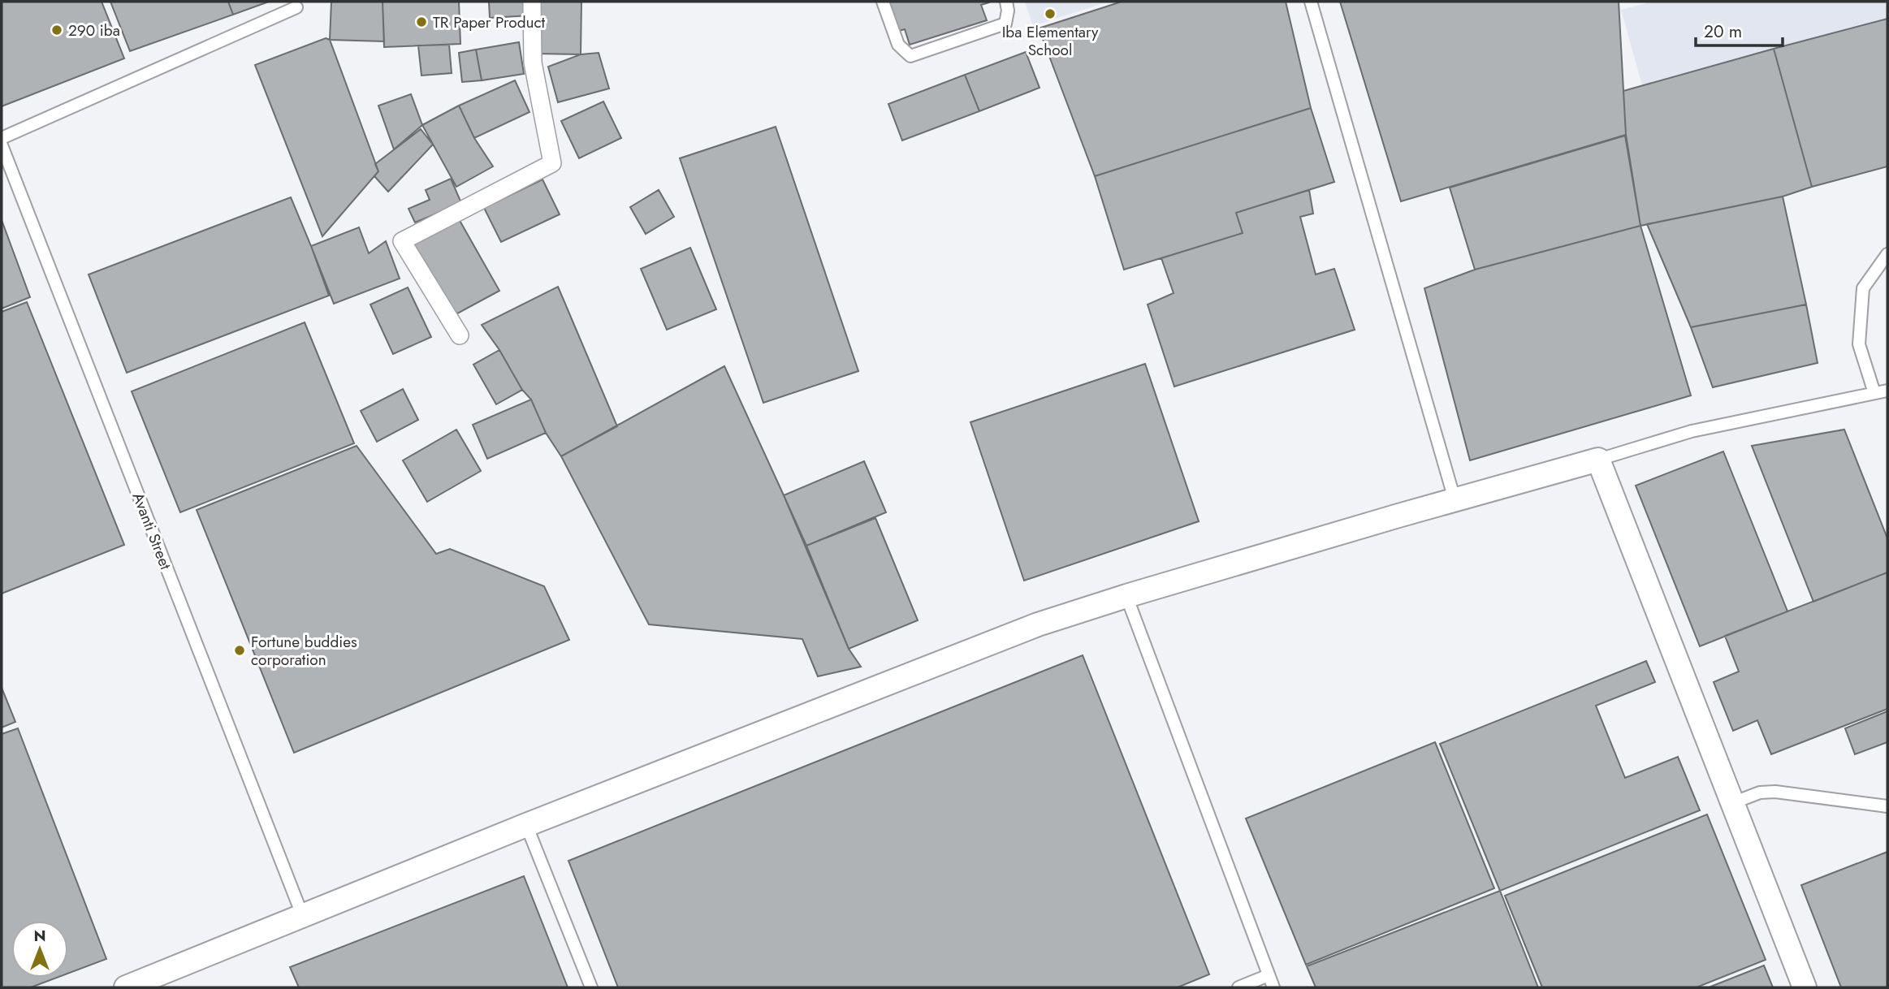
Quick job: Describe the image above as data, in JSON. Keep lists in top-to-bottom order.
{
  "streets": {
    "lane": ["Avanti Street"]
  },
  "places": [
    "Iba Elementary School",
    "TR Paper Product",
    "290 iba",
    "Fortune buddies corporation"
  ],
  "scale_bar": "20 m",
  "north": "top"
}
